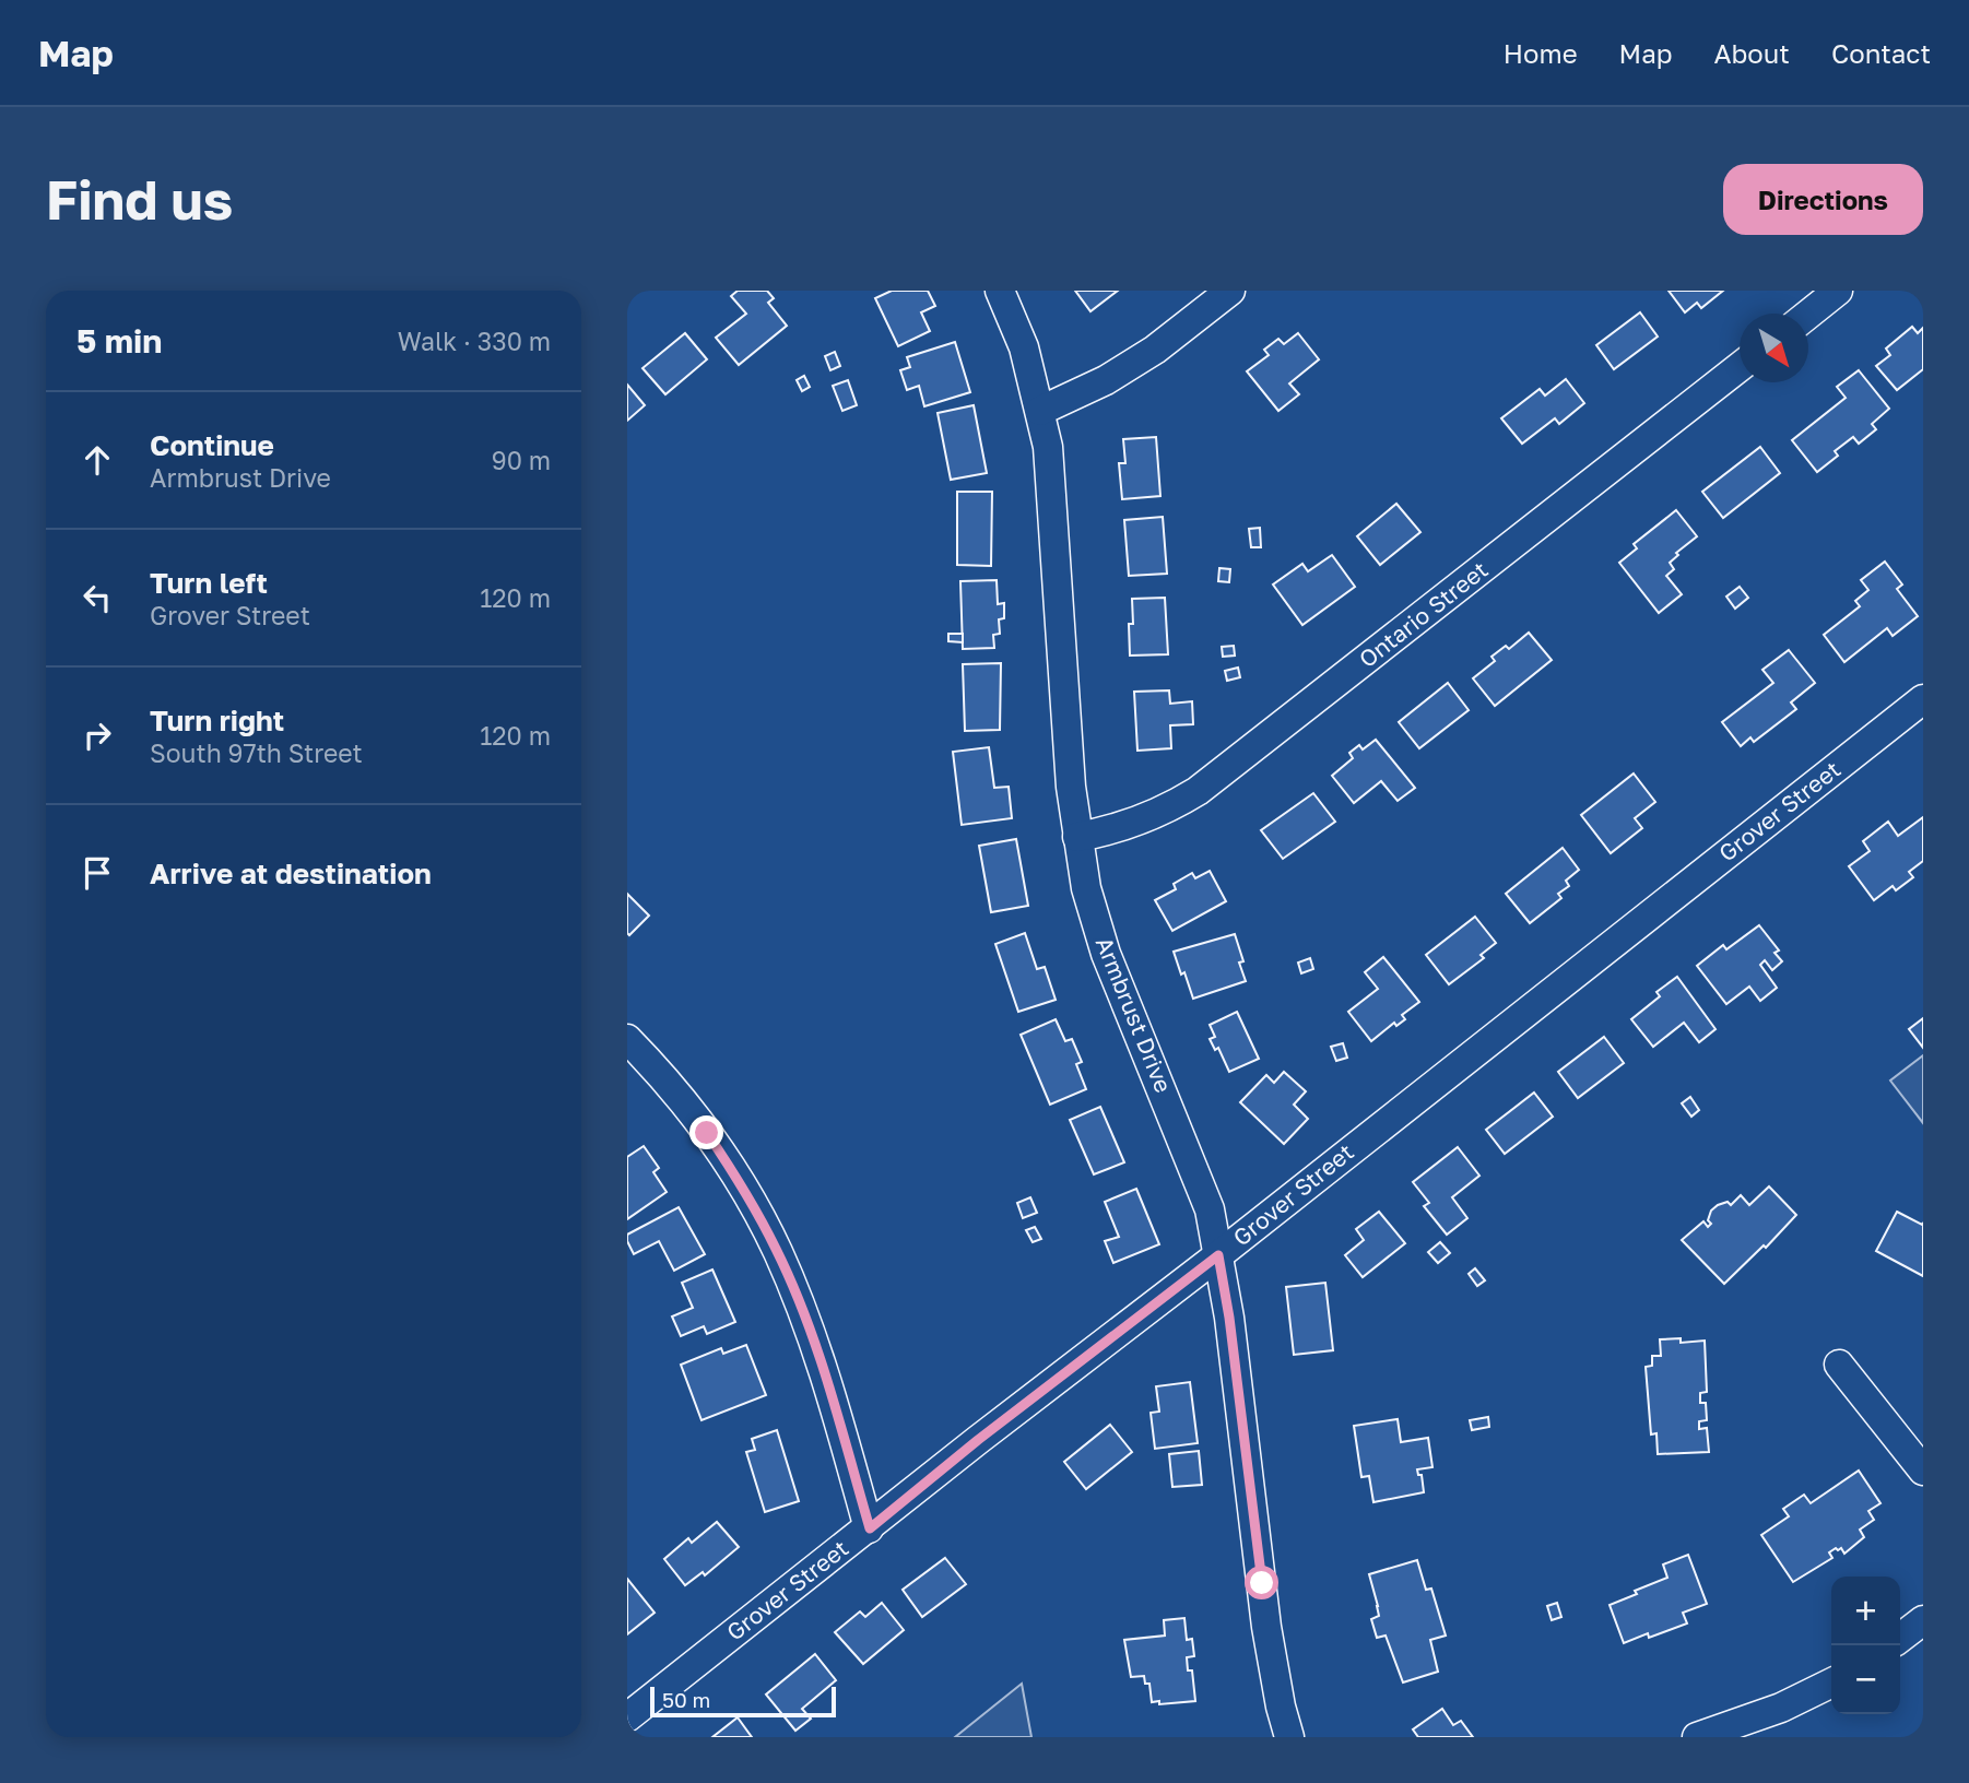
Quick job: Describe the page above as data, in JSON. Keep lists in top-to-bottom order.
{
  "streets": {
    "street": ["Ontario Street", "Grover Street", "Armbrust Drive"]
  },
  "crossings": [
    ["Ontario Street", "Armbrust Drive"],
    ["Grover Street", "Armbrust Drive"]
  ],
  "scale_bar": "50 m",
  "north": "bottom right",
  "page": {
    "header": "Map",
    "nav": [
      "Home",
      "Map",
      "About",
      "Contact"
    ],
    "buttons": "Directions",
    "title": "Find us",
    "heading": ["5 min", "Walk · 330 m"],
    "list": [
      ["Continue", "Armbrust Drive", "90 m"],
      ["Turn left", "Grover Street", "120 m"],
      ["Turn right", "South 97th Street", "120 m"],
      "Arrive at destination"
    ],
    "map_buttons": ["+", "−"],
    "scale": "50 m"
  }
}
